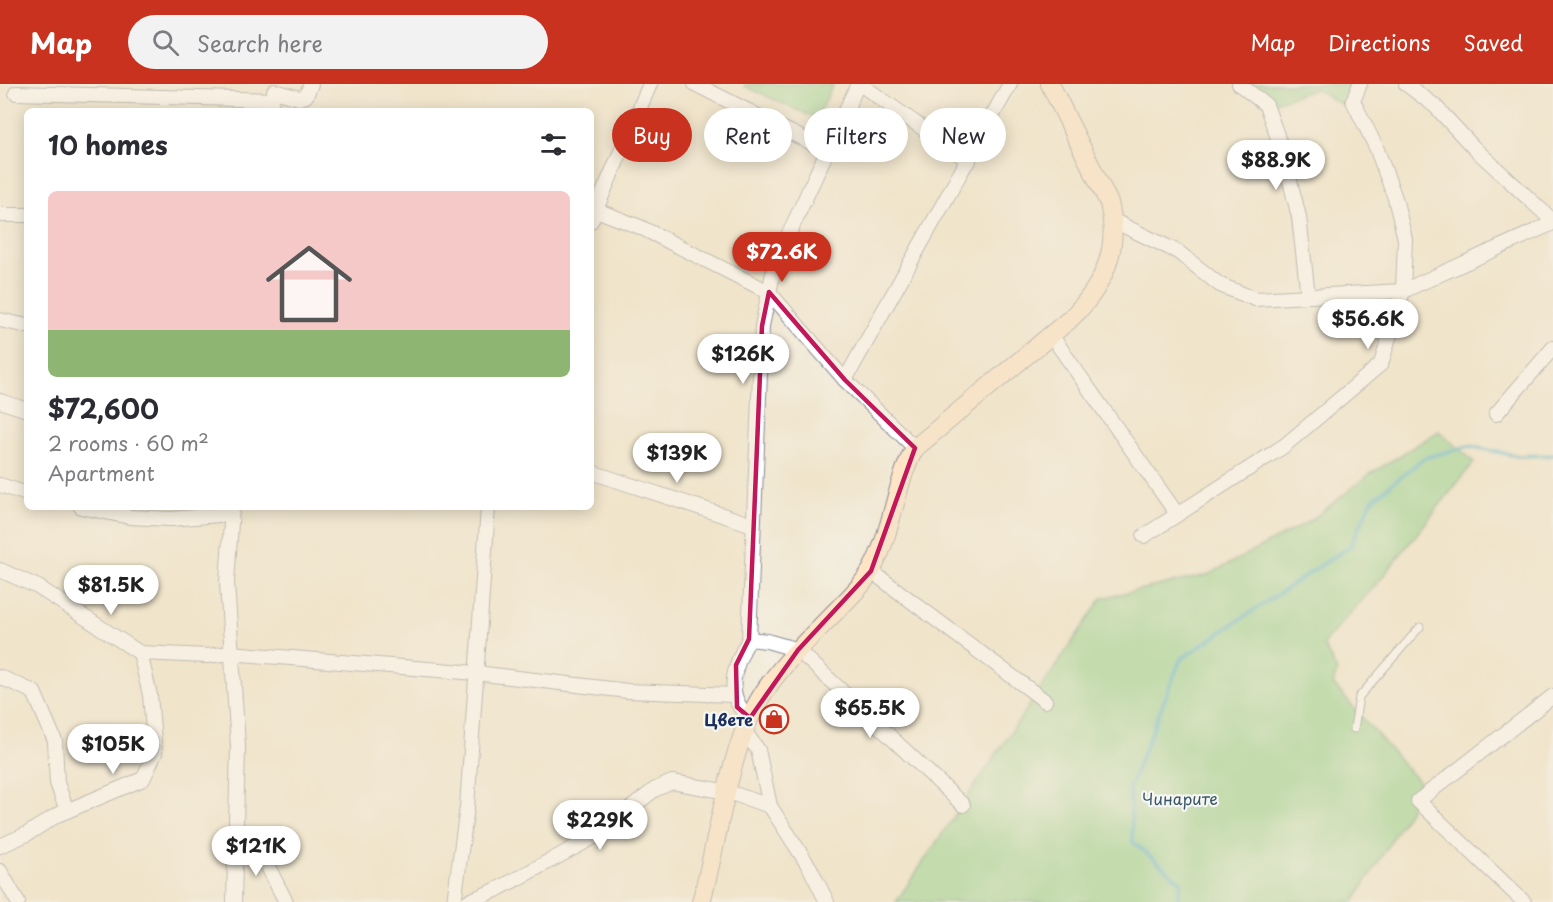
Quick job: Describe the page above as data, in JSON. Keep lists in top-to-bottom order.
{
  "parks": ["Чинарите"],
  "places": {
    "shop": ["Цвете"]
  },
  "page": {
    "header": "Map",
    "search": "Search here",
    "nav": ["Map", "Directions", "Saved"],
    "chip": [
      "Buy",
      "Rent",
      "Filters",
      "New"
    ],
    "heading": "10 homes",
    "price": [
      "$88.9K",
      "$72.6K",
      "$56.6K",
      "$126K",
      "$139K",
      "$81.5K",
      "$65.5K",
      "$105K",
      "$229K",
      "$121K"
    ],
    "list": [
      {
        "name": "$72,600",
        "note": "2 rooms · 60 m² · Apartment"
      }
    ]
  }
}
